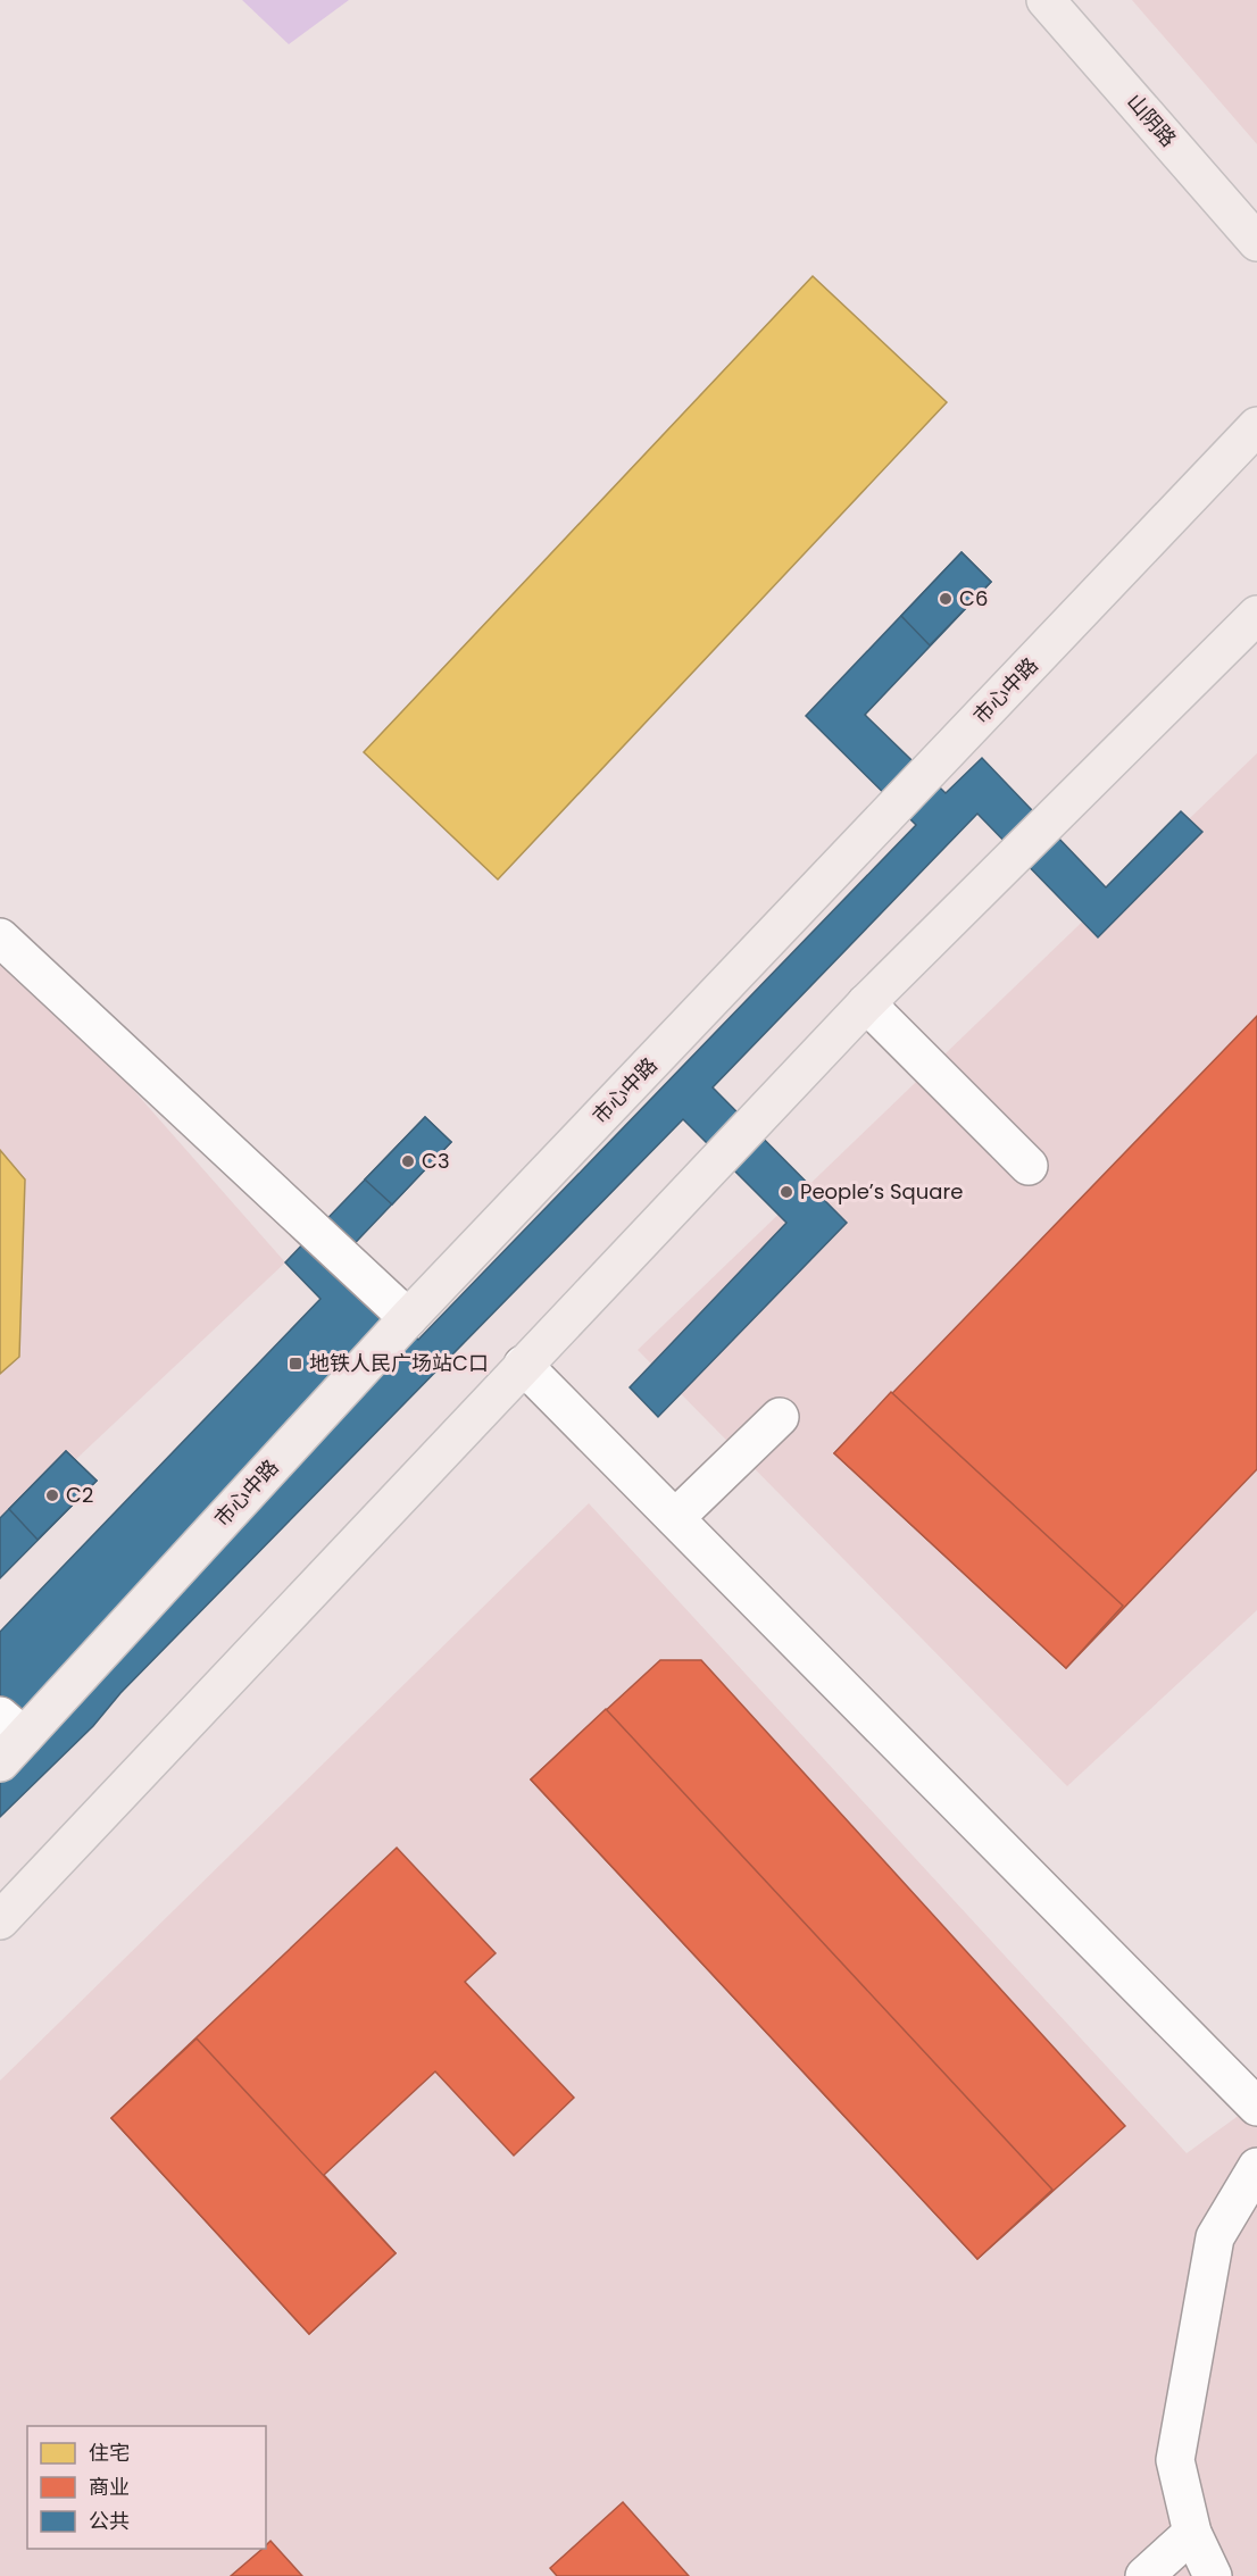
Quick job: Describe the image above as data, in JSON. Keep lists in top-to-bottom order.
{
  "streets": {
    "main road": ["山阴路", "市心中路"]
  },
  "places": {
    "other": [
      "C6",
      "C3",
      "People’s Square",
      "C2"
    ],
    "transit": ["地铁人民广场站C口"]
  },
  "legend": ["住宅", "商业", "公共"]
}
